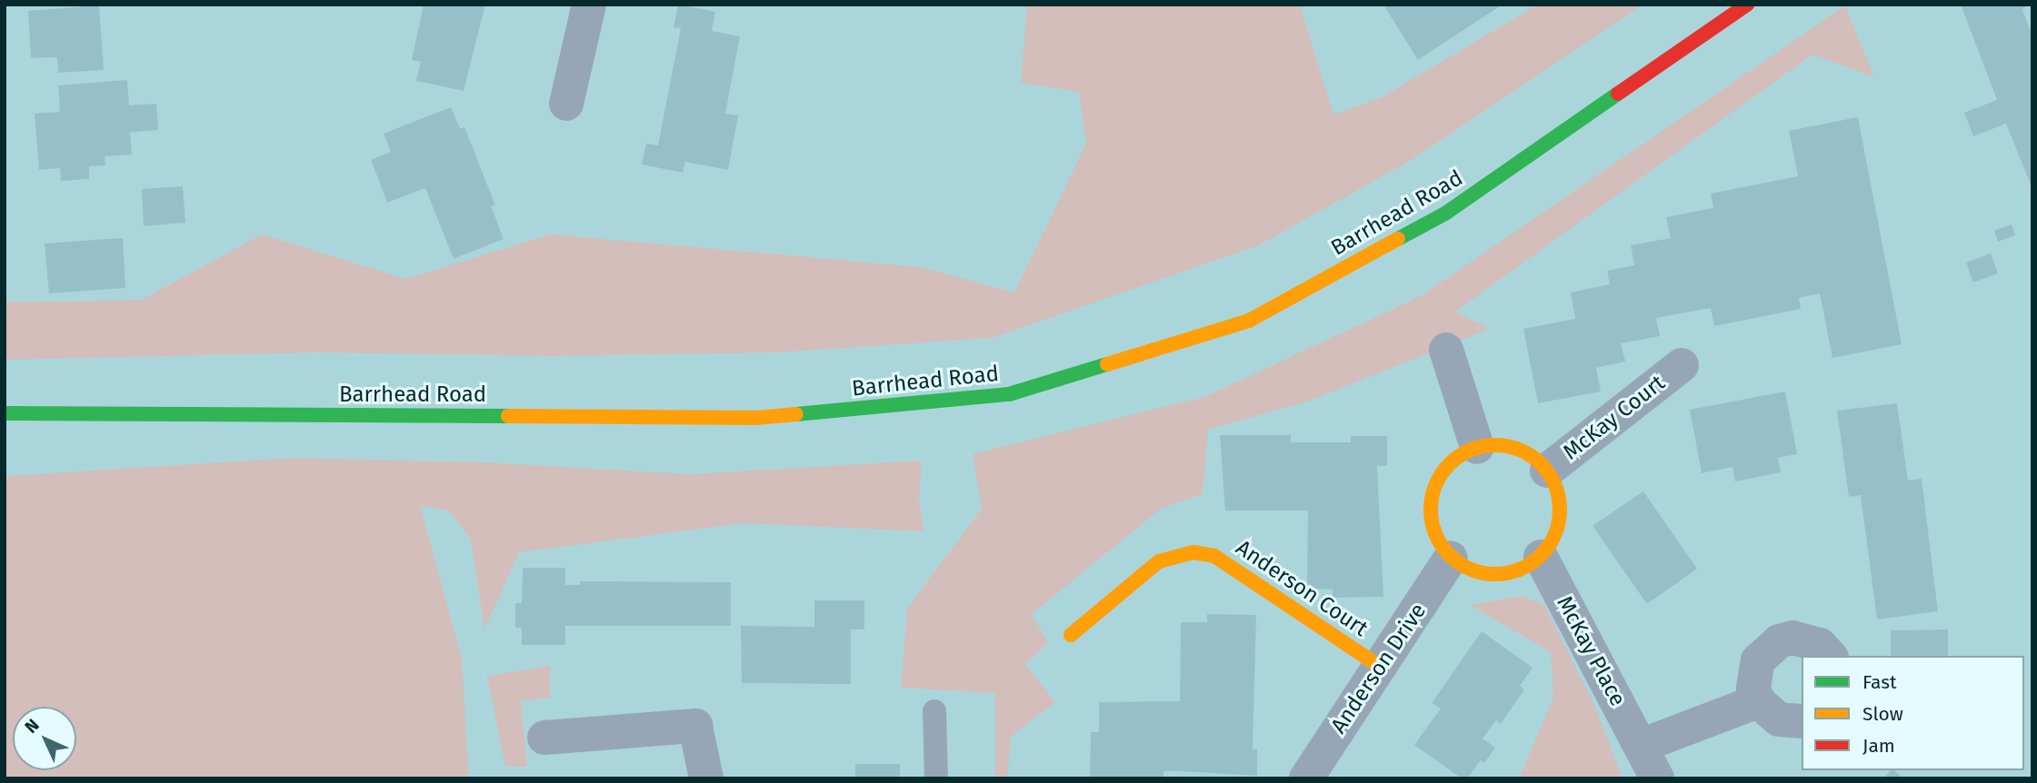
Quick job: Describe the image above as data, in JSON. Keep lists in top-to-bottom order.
{
  "streets": {
    "street": [
      "Barrhead Road",
      "McKay Court",
      "Anderson Court",
      "McKay Place",
      "Anderson Drive"
    ]
  },
  "crossings": [
    ["McKay Court", "McKay Place"],
    ["McKay Court", "Anderson Drive"],
    ["Anderson Court", "Anderson Drive"],
    ["McKay Place", "Anderson Drive"]
  ],
  "legend": ["Fast", "Slow", "Jam"],
  "north": "top left"
}
